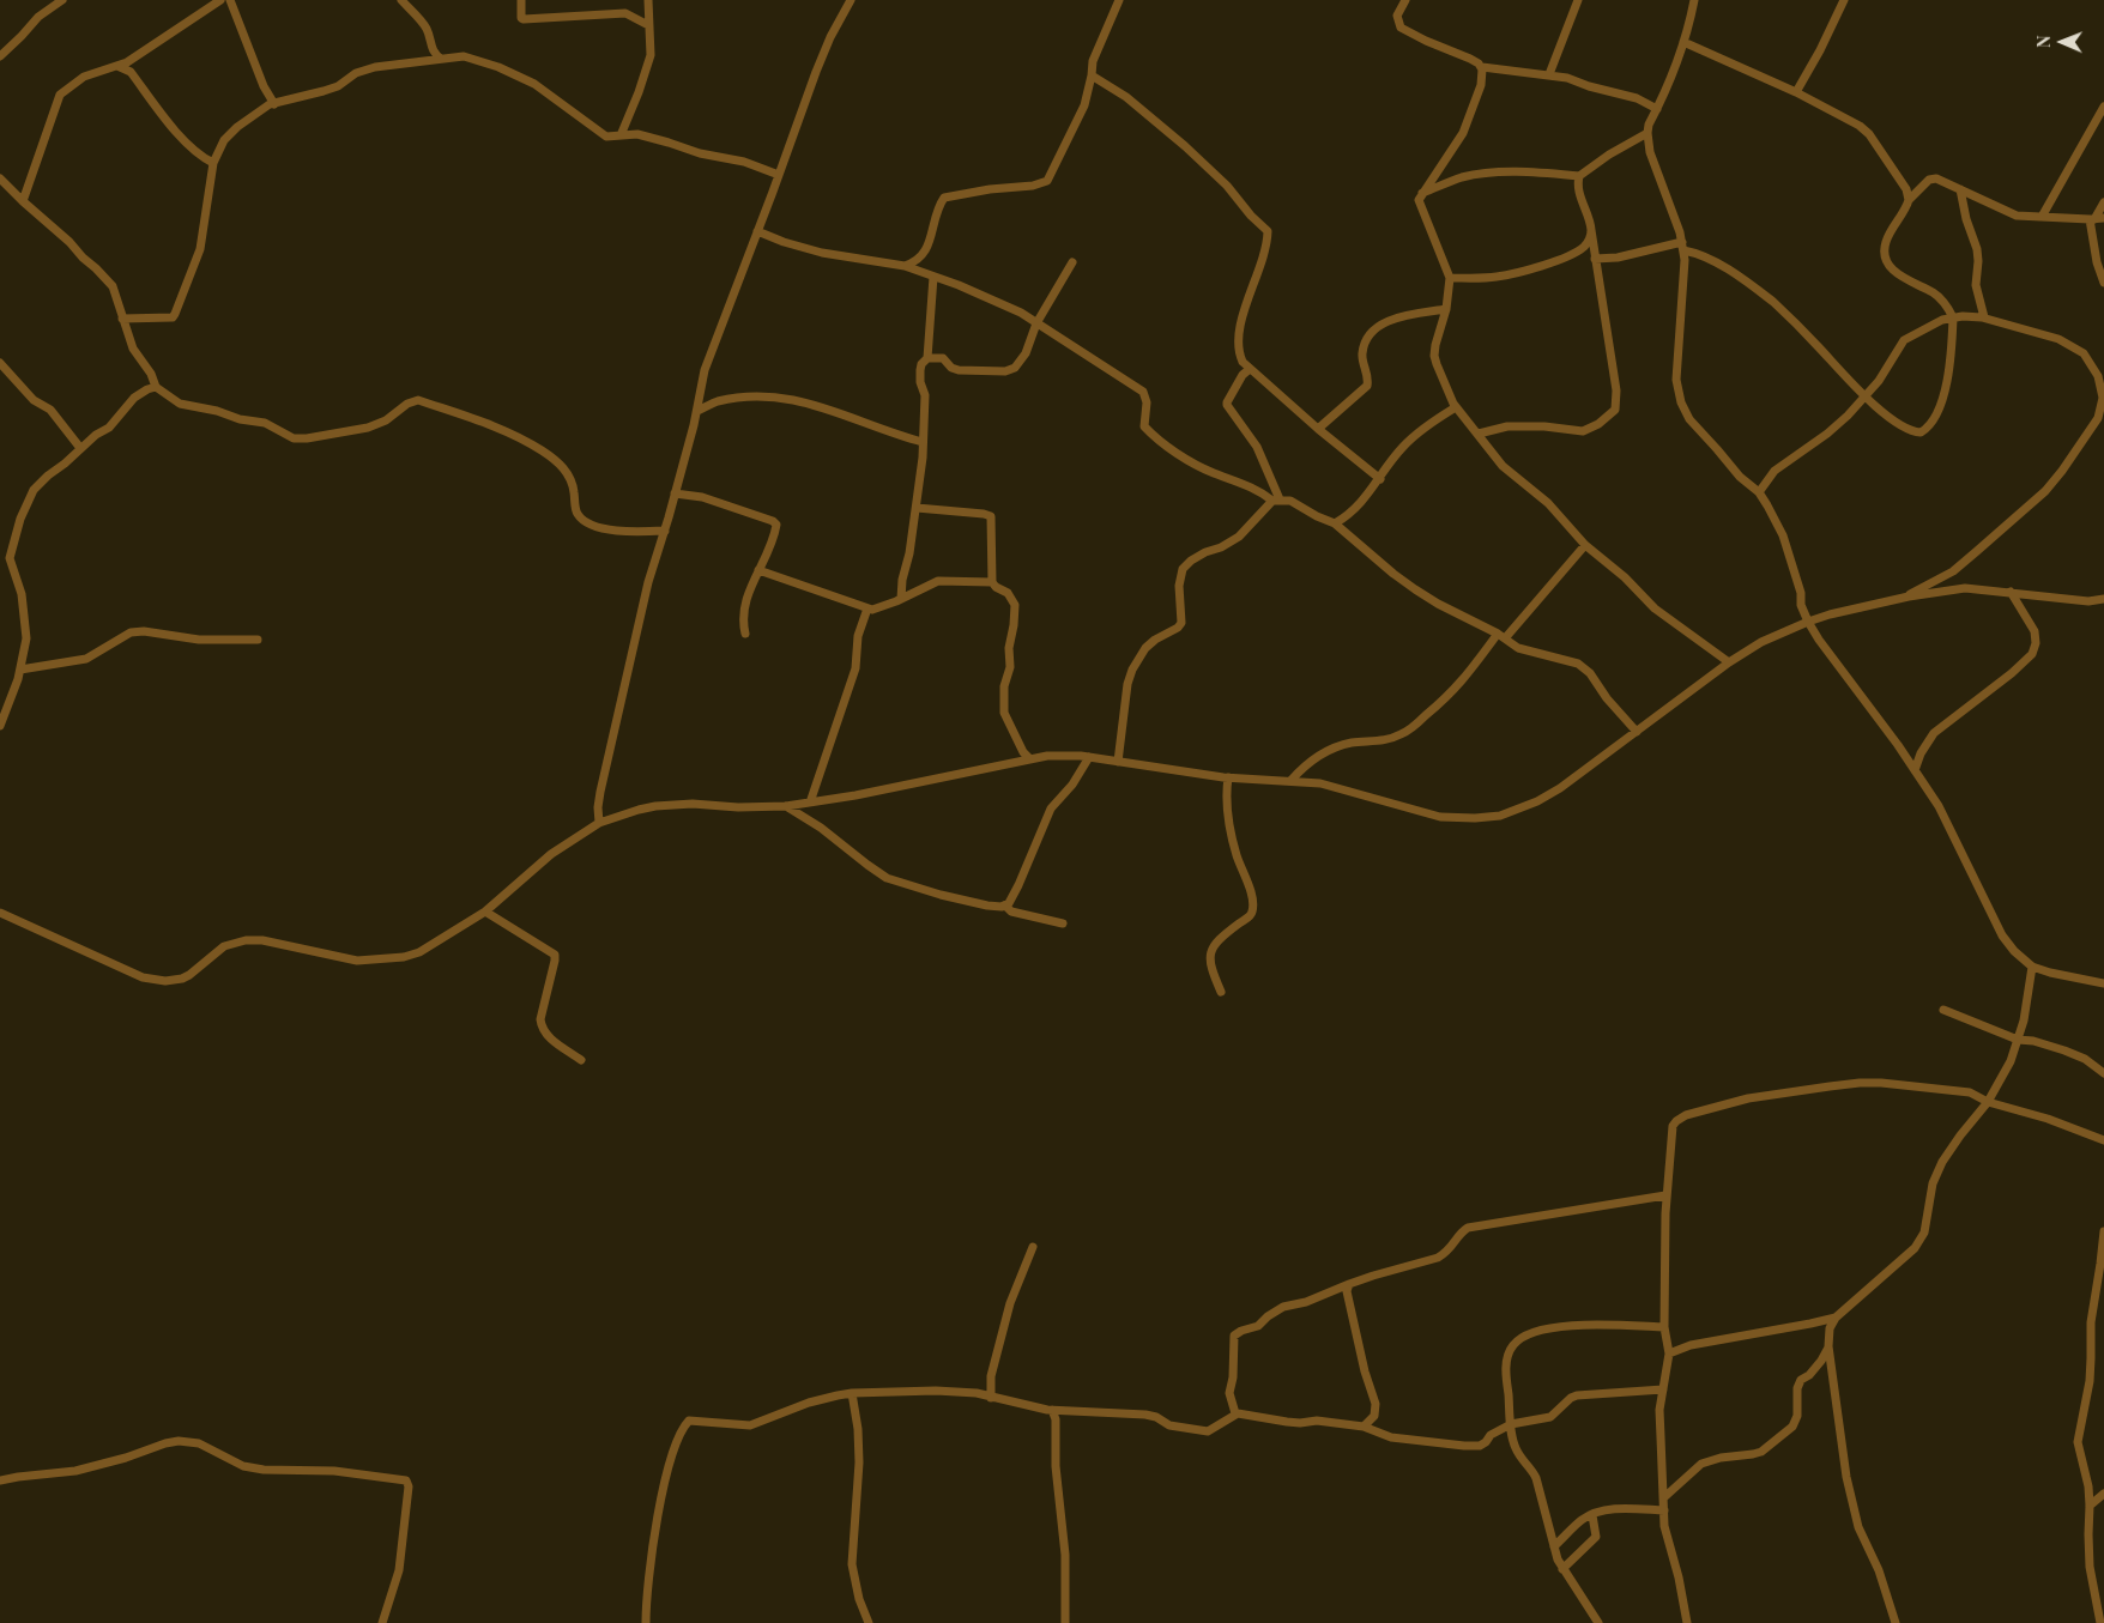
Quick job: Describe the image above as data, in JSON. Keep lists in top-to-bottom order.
{
  "north": "left"
}
